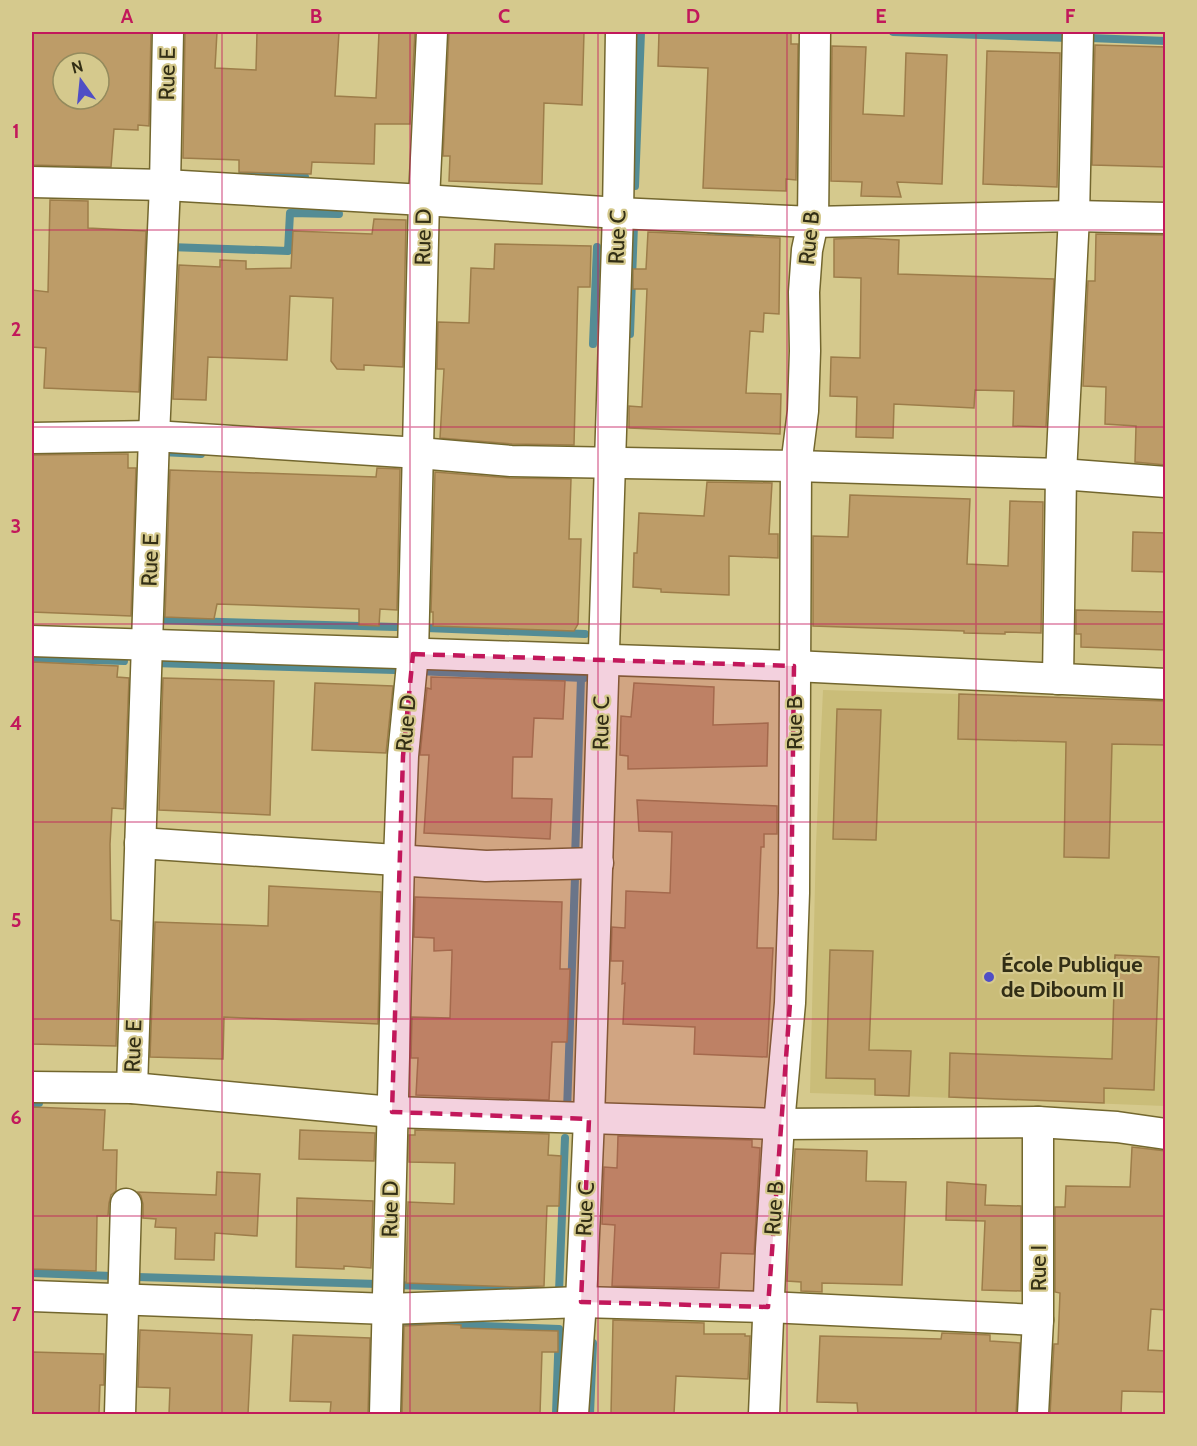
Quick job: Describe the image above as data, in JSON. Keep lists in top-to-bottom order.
{
  "streets": {
    "street": [
      "Rue E",
      "Rue D",
      "Rue C",
      "Rue B",
      "Rue I"
    ]
  },
  "places": ["École Publique de Diboum II"],
  "north": "top",
  "grid": {
    "columns": [
      "A",
      "B",
      "C",
      "D",
      "E",
      "F"
    ],
    "rows": [
      "1",
      "2",
      "3",
      "4",
      "5",
      "6",
      "7"
    ]
  }
}
